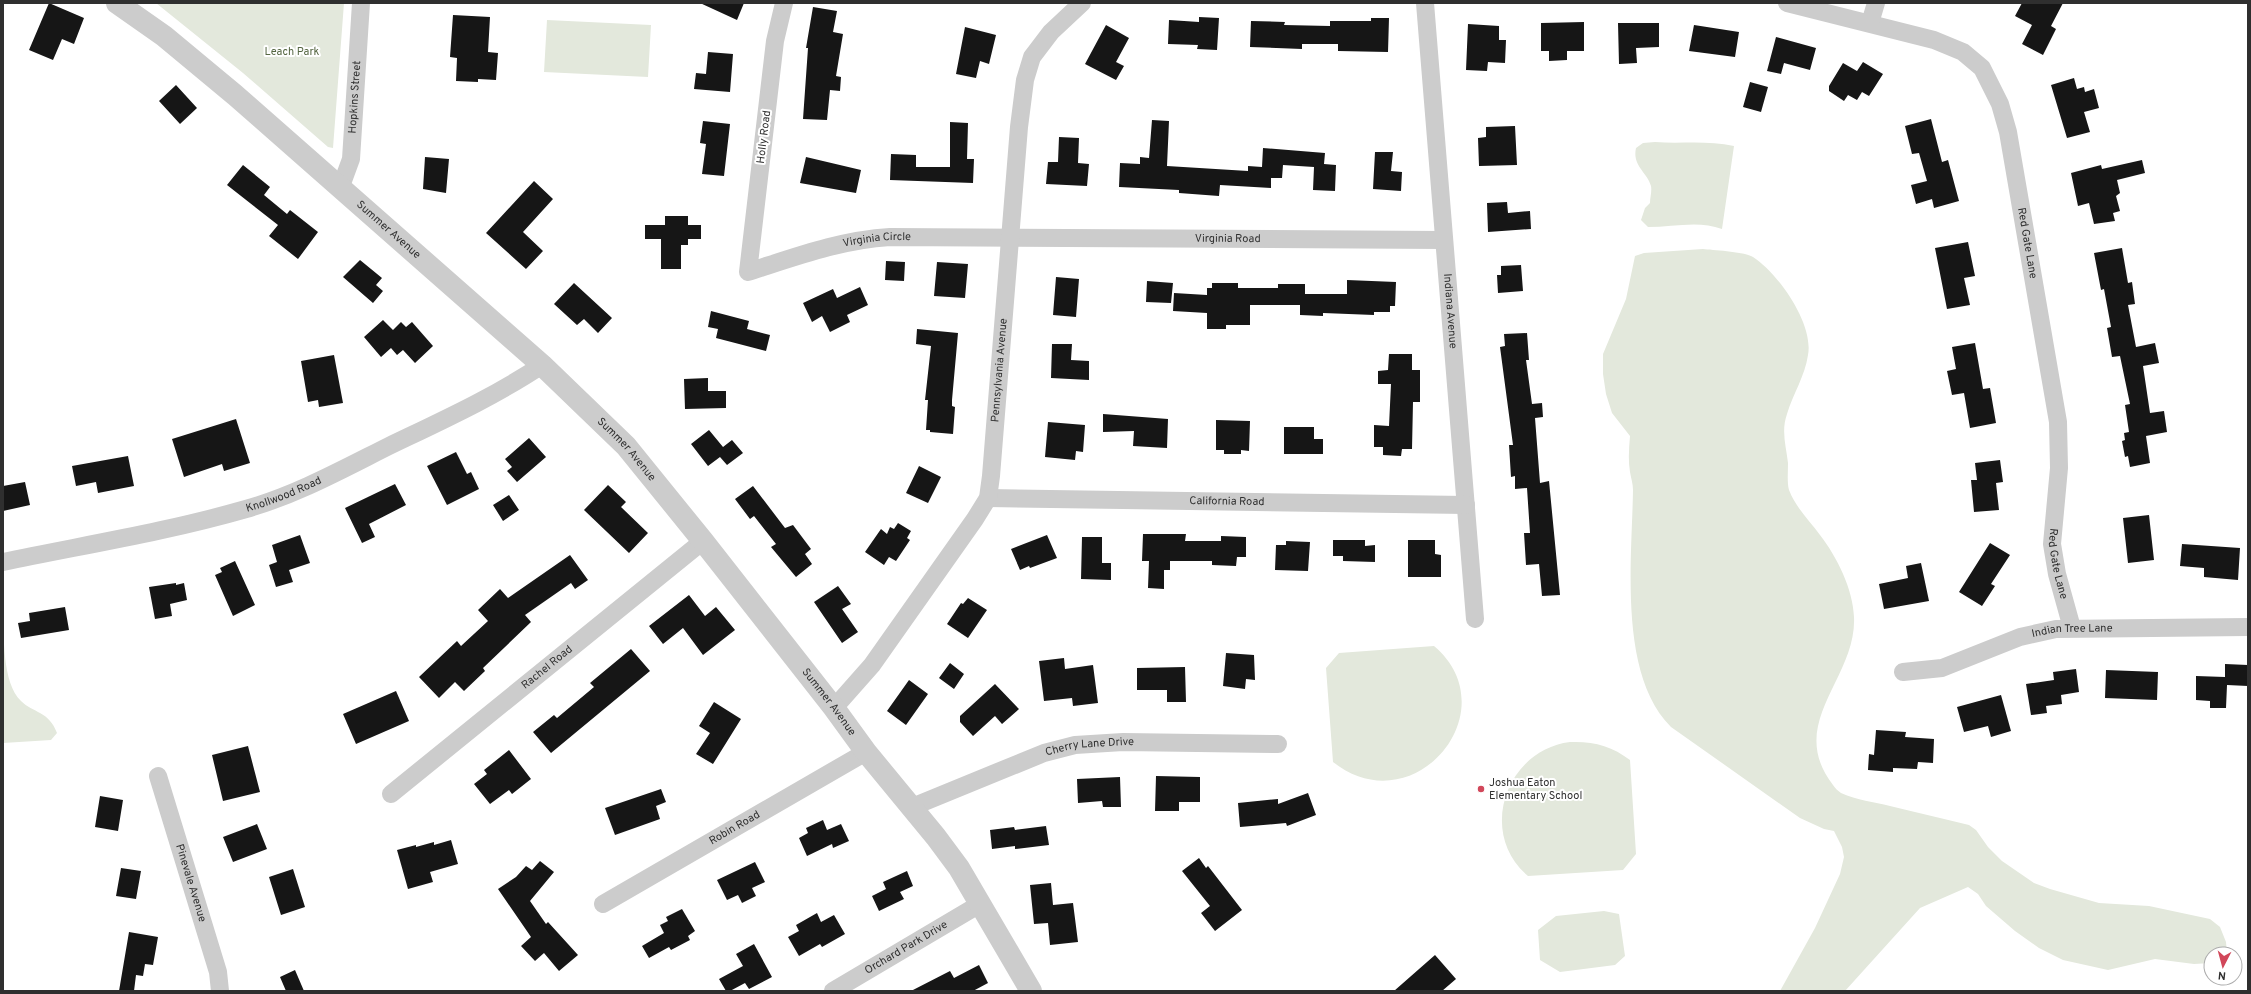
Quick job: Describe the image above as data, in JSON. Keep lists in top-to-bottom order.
{
  "streets": {
    "street": [
      "Hopkins Street",
      "Holly Road",
      "Summer Avenue",
      "Virginia Circle",
      "Virginia Road",
      "Red Gate Lane",
      "Indiana Avenue",
      "Pennsylvania Avenue",
      "Knollwood Road",
      "California Road",
      "Indian Tree Lane",
      "Rachel Road",
      "Cherry Lane Drive",
      "Robin Road",
      "Pinevale Avenue",
      "Orchard Park Drive"
    ]
  },
  "crossings": [
    ["Hopkins Street", "Summer Avenue"],
    ["Holly Road", "Virginia Circle"],
    ["Summer Avenue", "Pennsylvania Avenue"],
    ["Summer Avenue", "Knollwood Road"],
    ["Summer Avenue", "Rachel Road"],
    ["Summer Avenue", "Cherry Lane Drive"],
    ["Summer Avenue", "Robin Road"],
    ["Summer Avenue", "Orchard Park Drive"],
    ["Virginia Circle", "Virginia Road"],
    ["Virginia Circle", "Pennsylvania Avenue"],
    ["Virginia Road", "Indiana Avenue"],
    ["Virginia Road", "Pennsylvania Avenue"],
    ["Red Gate Lane", "Indian Tree Lane"],
    ["Indiana Avenue", "California Road"],
    ["Pennsylvania Avenue", "California Road"]
  ],
  "parks": ["Leach Park"],
  "places": ["Joshua Eaton Elementary School"],
  "north": "bottom"
}
